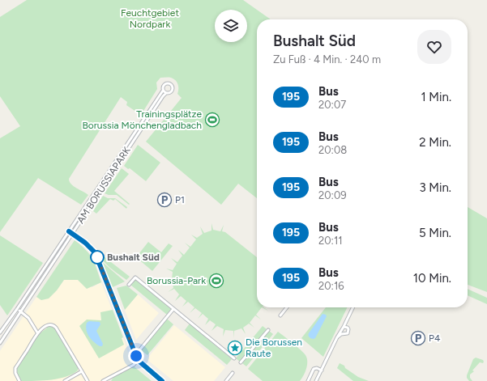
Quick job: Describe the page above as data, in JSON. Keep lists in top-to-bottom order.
{
  "streets": {
    "street": ["AM BORUSSIAPARK"]
  },
  "parks": ["Feuchtgebiet Nordpark"],
  "places": {
    "sports": ["Trainingsplätze Borussia Mönchengladbach", "Borussia-Park"],
    "parking": ["P1", "P4"],
    "other": ["Bushalt Süd"],
    "place": ["Die Borussen Raute"]
  },
  "lines": ["bus line 195"],
  "page": {
    "heading": ["Bushalt Süd", "Zu Fuß · 4 Min. · 240 m"],
    "list": [
      {
        "mark": "195",
        "name": "Bus",
        "note": "20:07",
        "value": "1 Min."
      },
      {
        "mark": "195",
        "name": "Bus",
        "note": "20:08",
        "value": "2 Min."
      },
      {
        "mark": "195",
        "name": "Bus",
        "note": "20:09",
        "value": "3 Min."
      },
      {
        "mark": "195",
        "name": "Bus",
        "note": "20:11",
        "value": "5 Min."
      },
      {
        "mark": "195",
        "name": "Bus",
        "note": "20:16",
        "value": "10 Min."
      }
    ]
  }
}
